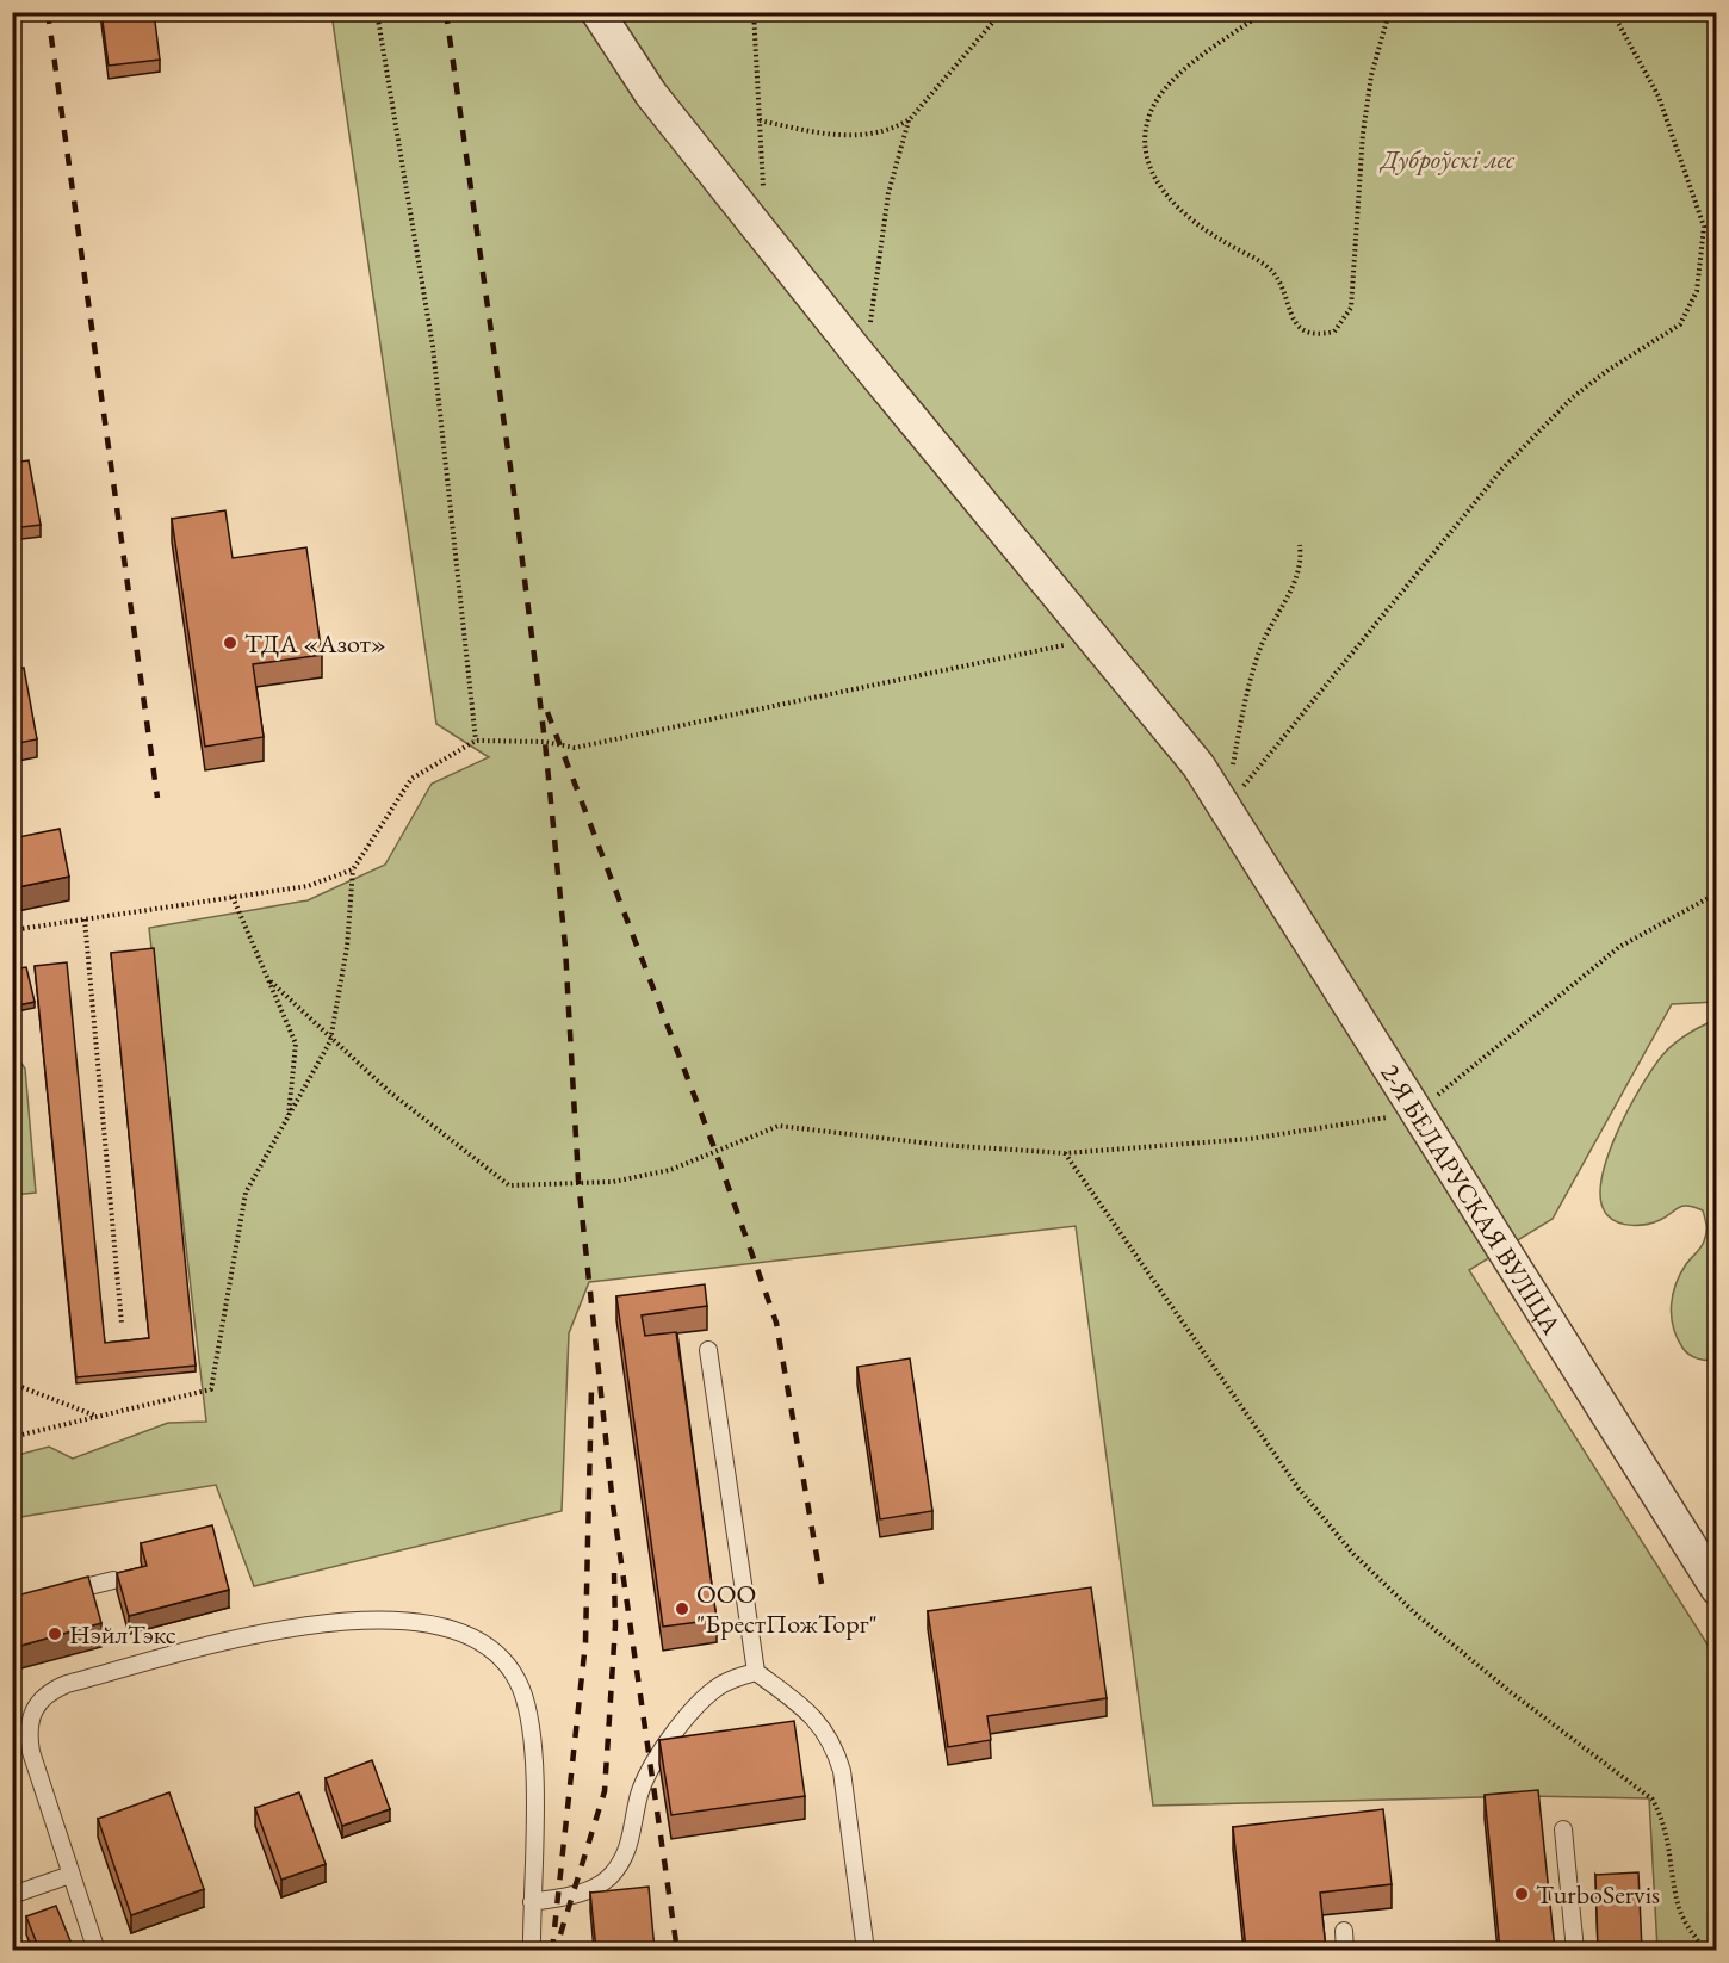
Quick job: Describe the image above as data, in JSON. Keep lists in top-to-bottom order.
{
  "streets": {
    "street": ["2-Я БЕЛАРУСКАЯ ВУЛІЦА"]
  },
  "parks": ["Дуброўскі лес"],
  "places": [
    "ТДА «Азот»",
    "ООО \"БрестПожТорг\"",
    "НэйлТэкс",
    "TurboServis"
  ]
}
